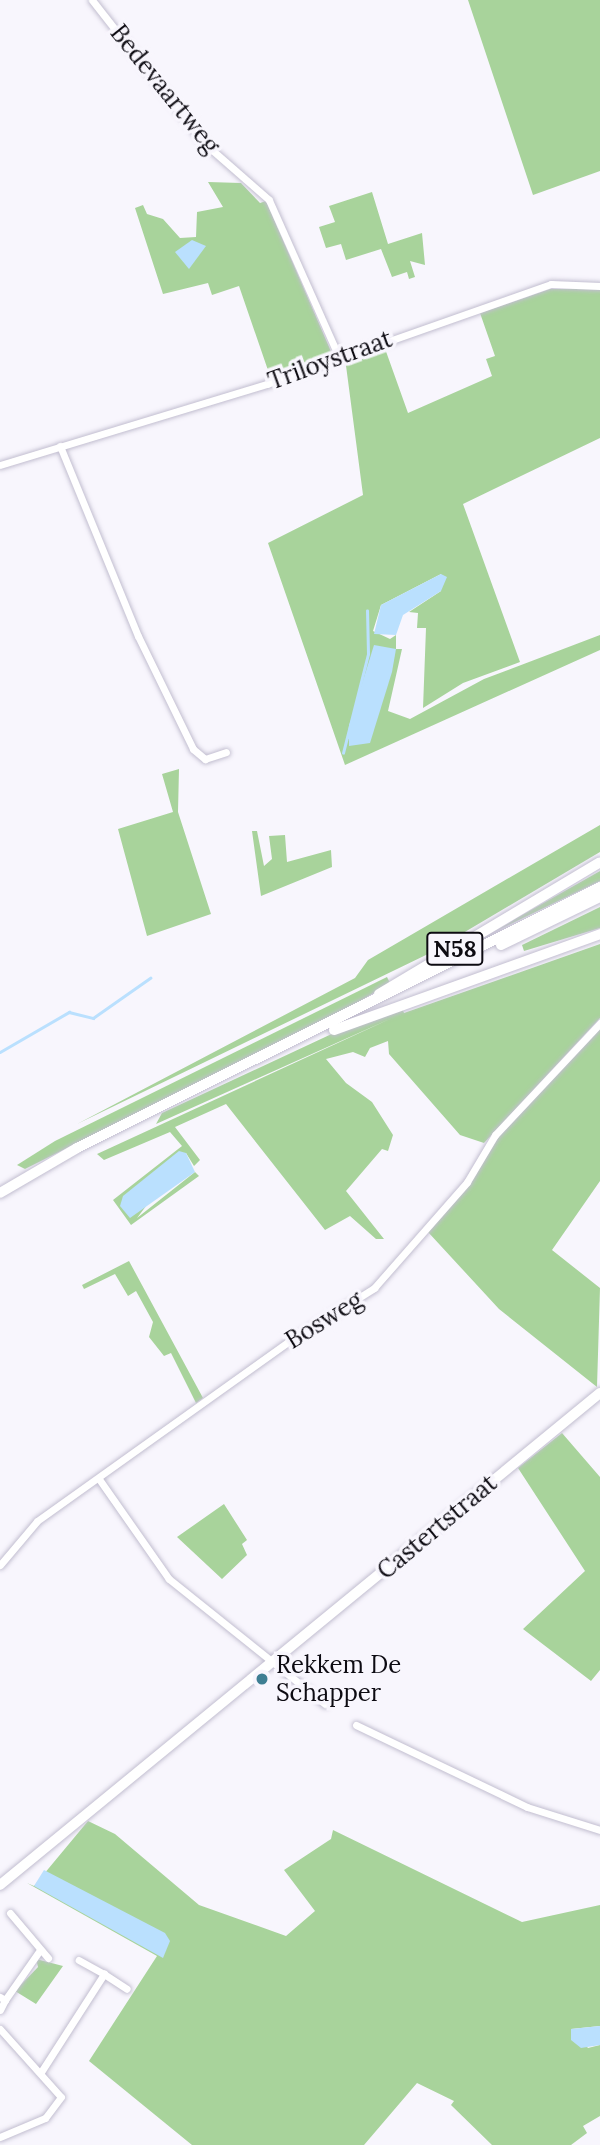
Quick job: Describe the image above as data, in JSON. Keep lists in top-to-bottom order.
{
  "streets": {
    "main road": ["N58", "Castertstraat"],
    "street": ["Bedevaartweg", "Triloystraat", "Bosweg"]
  },
  "crossings": [
    ["Bedevaartweg", "Triloystraat"]
  ],
  "places": ["Rekkem De Schapper"]
}
